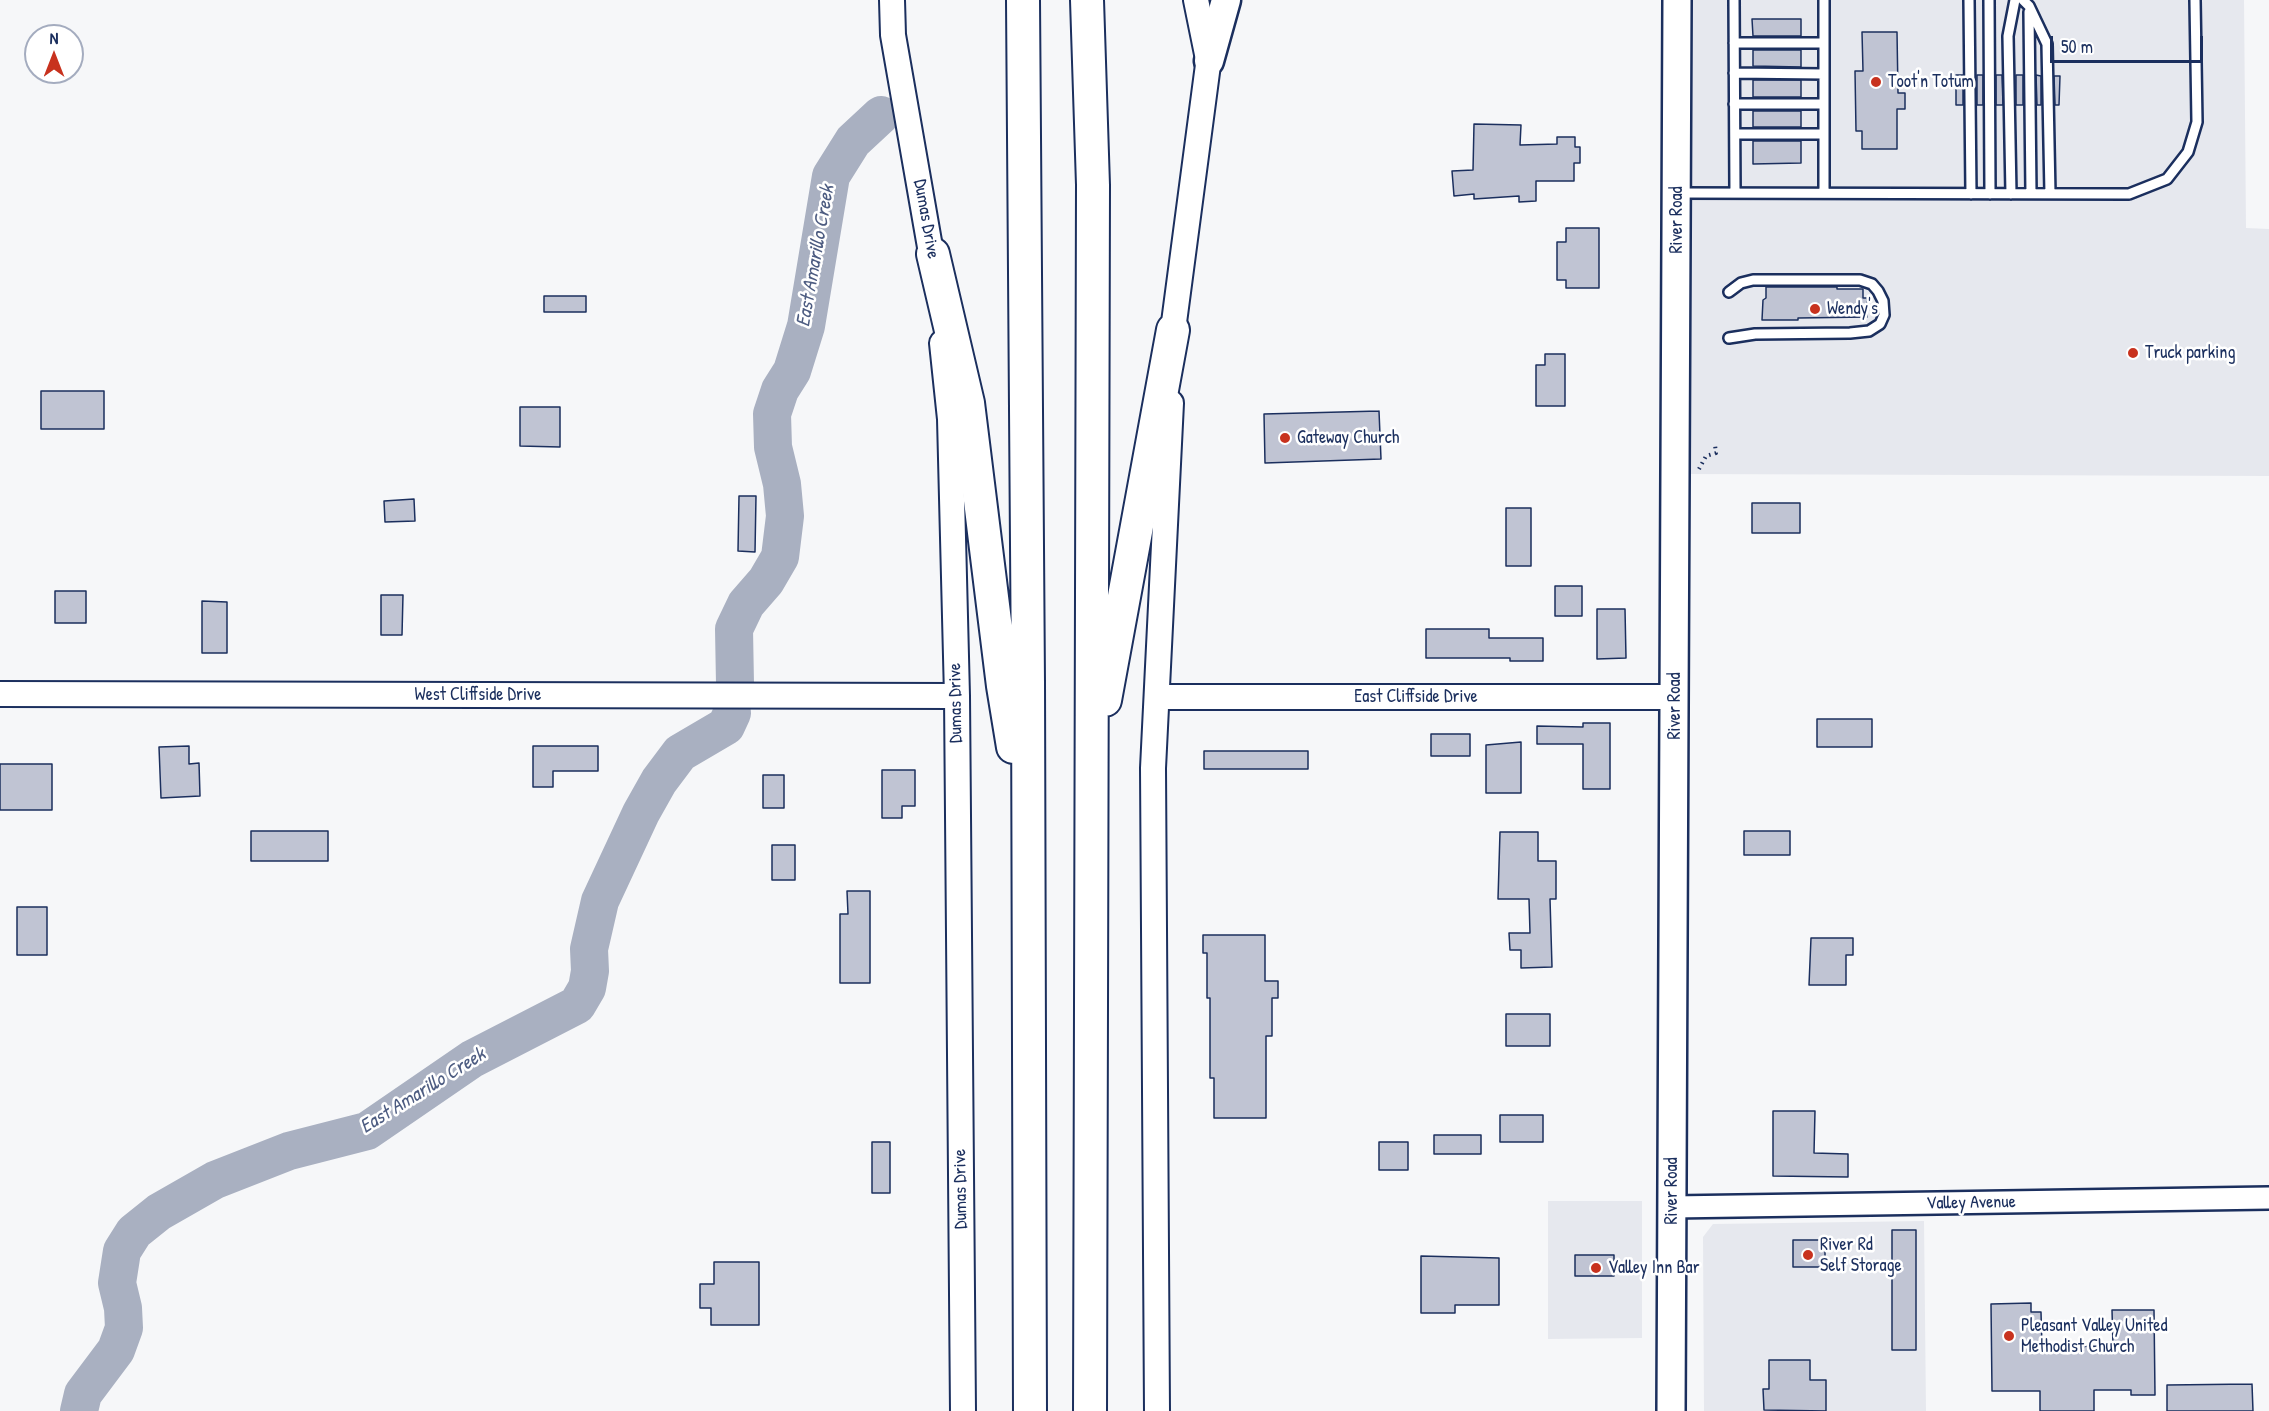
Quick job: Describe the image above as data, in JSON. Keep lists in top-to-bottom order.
{
  "streets": {
    "main road": [
      "Dumas Drive",
      "River Road",
      "West Cliffside Drive",
      "East Cliffside Drive"
    ],
    "street": ["Valley Avenue"]
  },
  "crossings": [
    ["Dumas Drive", "West Cliffside Drive"],
    ["River Road", "East Cliffside Drive"],
    ["River Road", "Valley Avenue"]
  ],
  "water": ["East Amarillo Creek"],
  "places": [
    "Toot'n Totum",
    "Wendy's",
    "Truck parking",
    "Gateway Church",
    "River Rd Self Storage",
    "Valley Inn Bar",
    "Pleasant Valley United Methodist Church"
  ],
  "scale_bar": "50 m",
  "north": "top"
}
